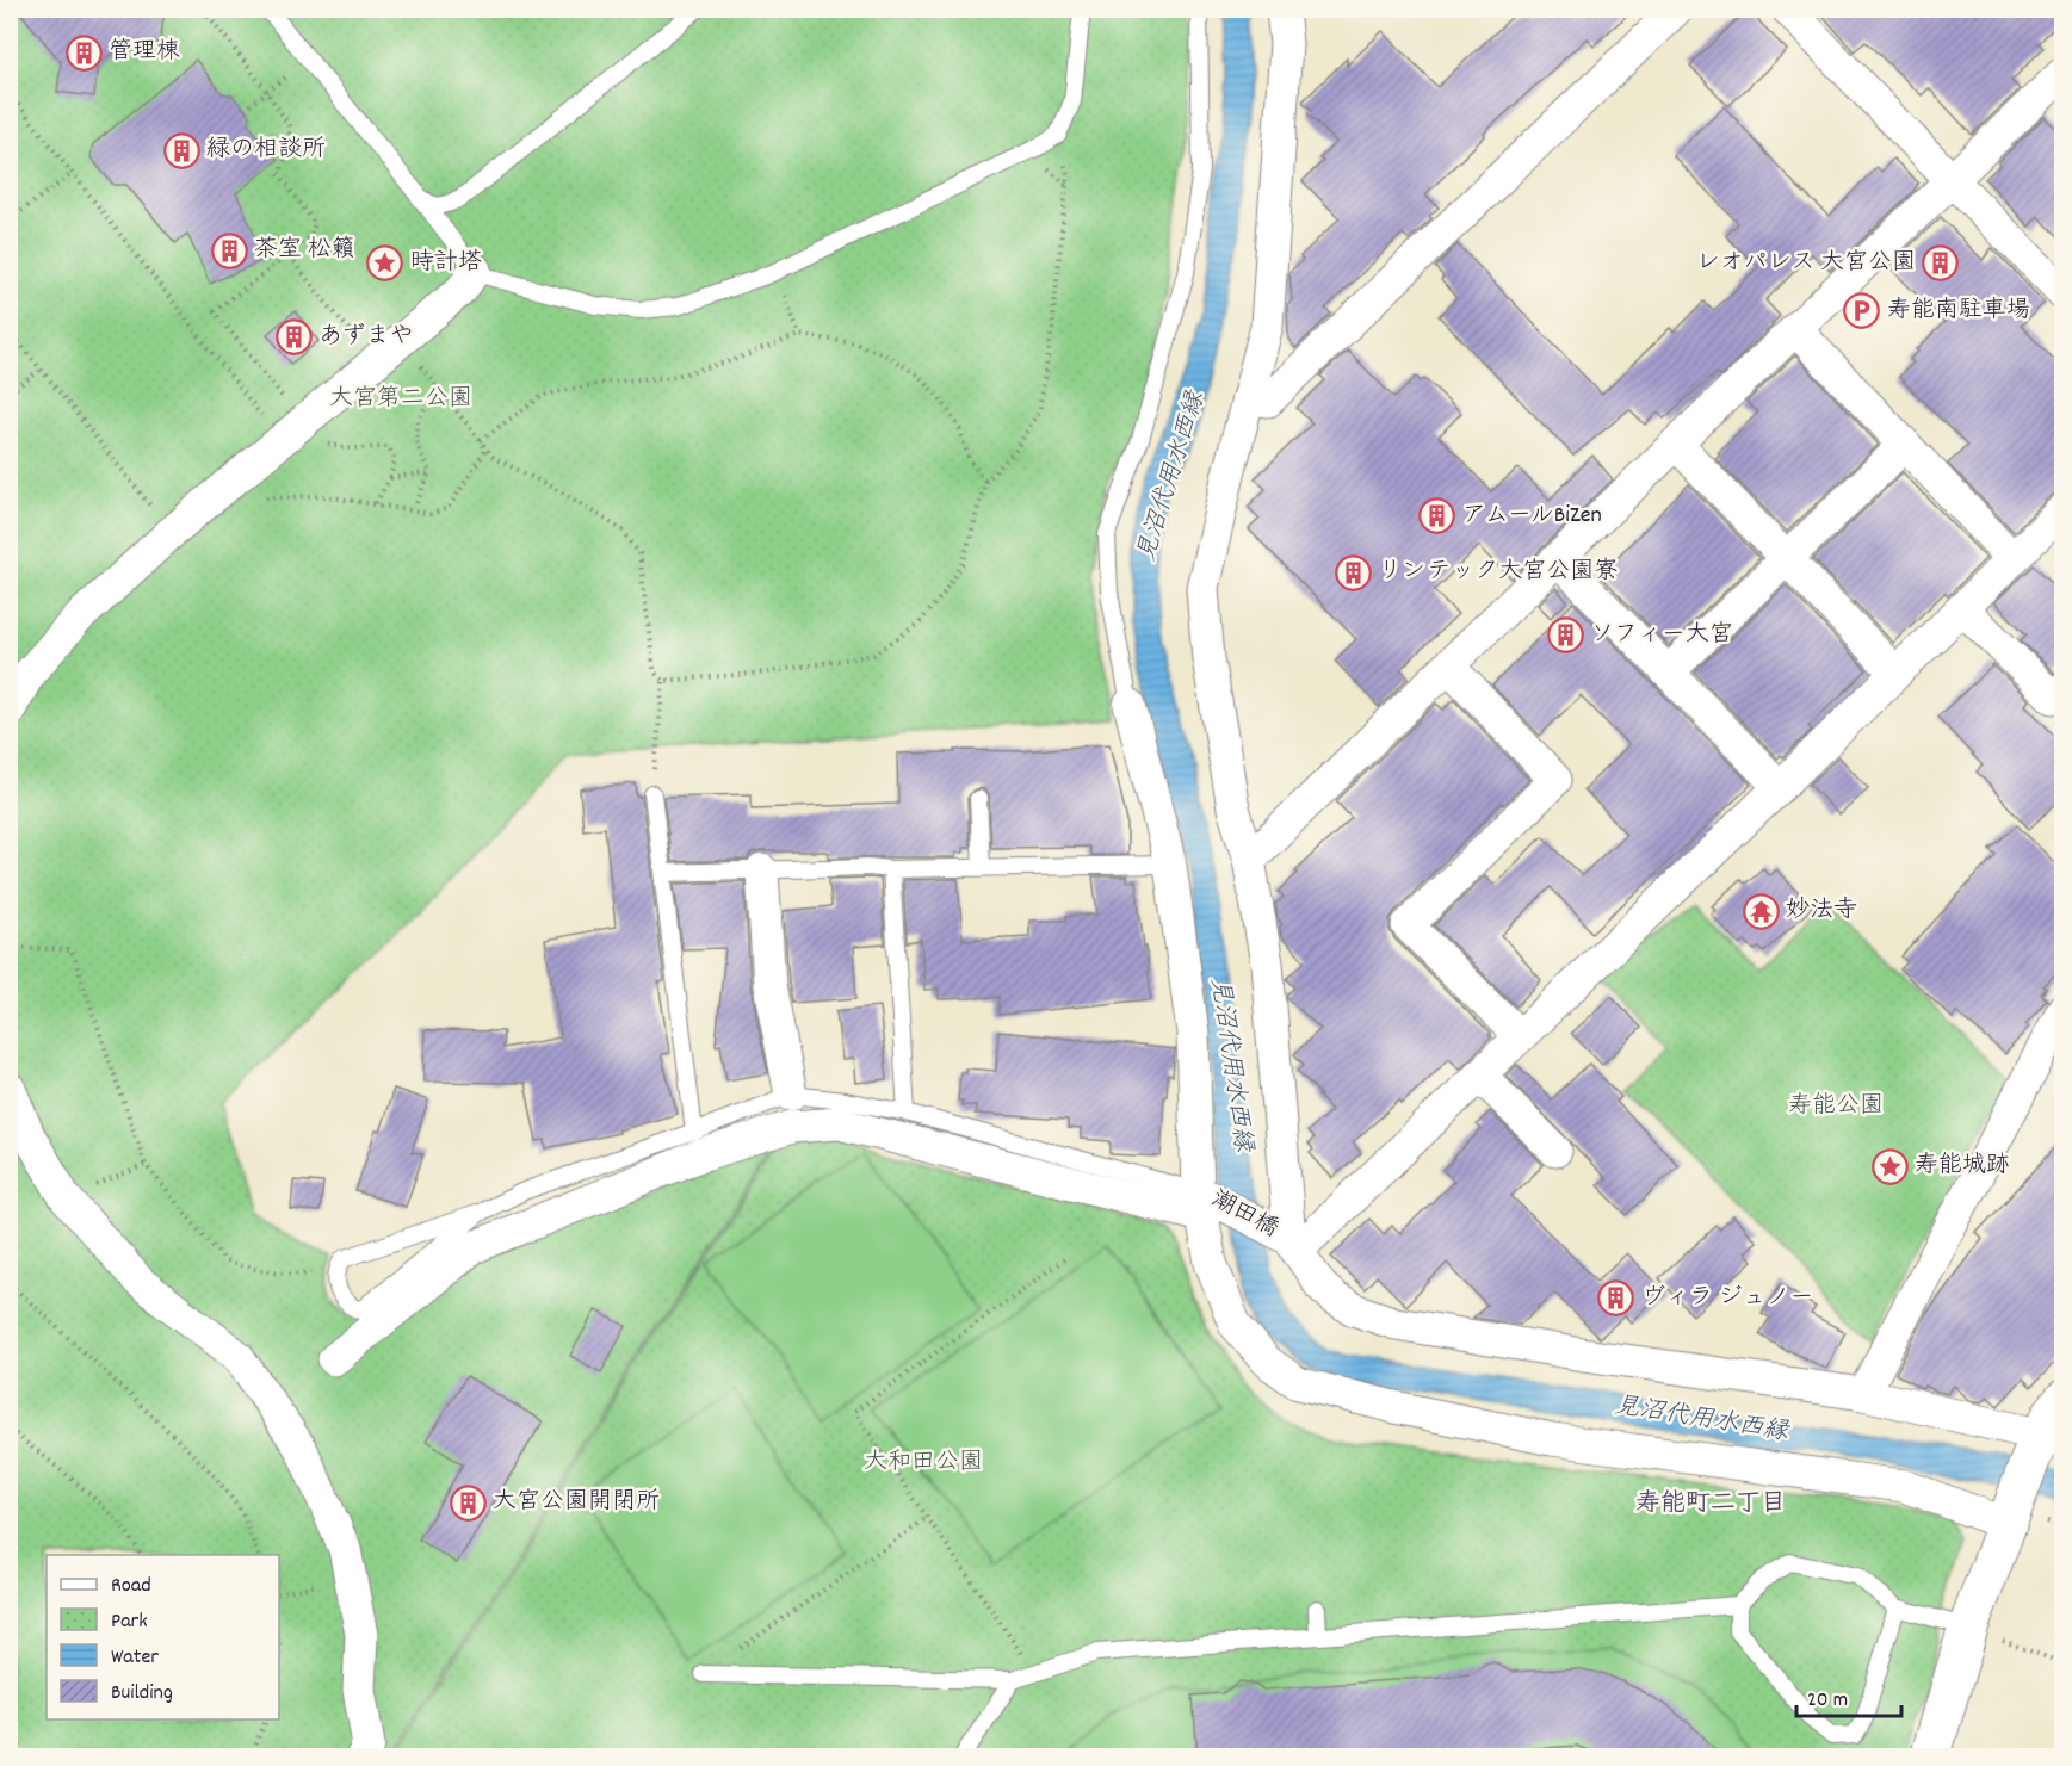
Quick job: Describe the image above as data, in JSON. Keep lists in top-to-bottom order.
{
  "streets": {
    "street": ["潮田橋"]
  },
  "districts": ["寿能町二丁目"],
  "water": ["見沼代用水西縁"],
  "parks": ["大宮第二公園", "寿能公園", "大和田公園"],
  "places": {
    "building": [
      "管理棟",
      "緑の相談所",
      "茶室 松籟",
      "レオパレス 大宮公園",
      "あずまや",
      "アムールBiZen",
      "リンテック大宮公園寮",
      "ソフィー大宮",
      "ヴィラ ジュノー",
      "大宮公園開閉所"
    ],
    "place": ["時計塔", "寿能城跡"],
    "parking": ["寿能南駐車場"],
    "temple": ["妙法寺"]
  },
  "legend": [
    "Road",
    "Park",
    "Water",
    "Building"
  ],
  "scale_bar": "20 m"
}
